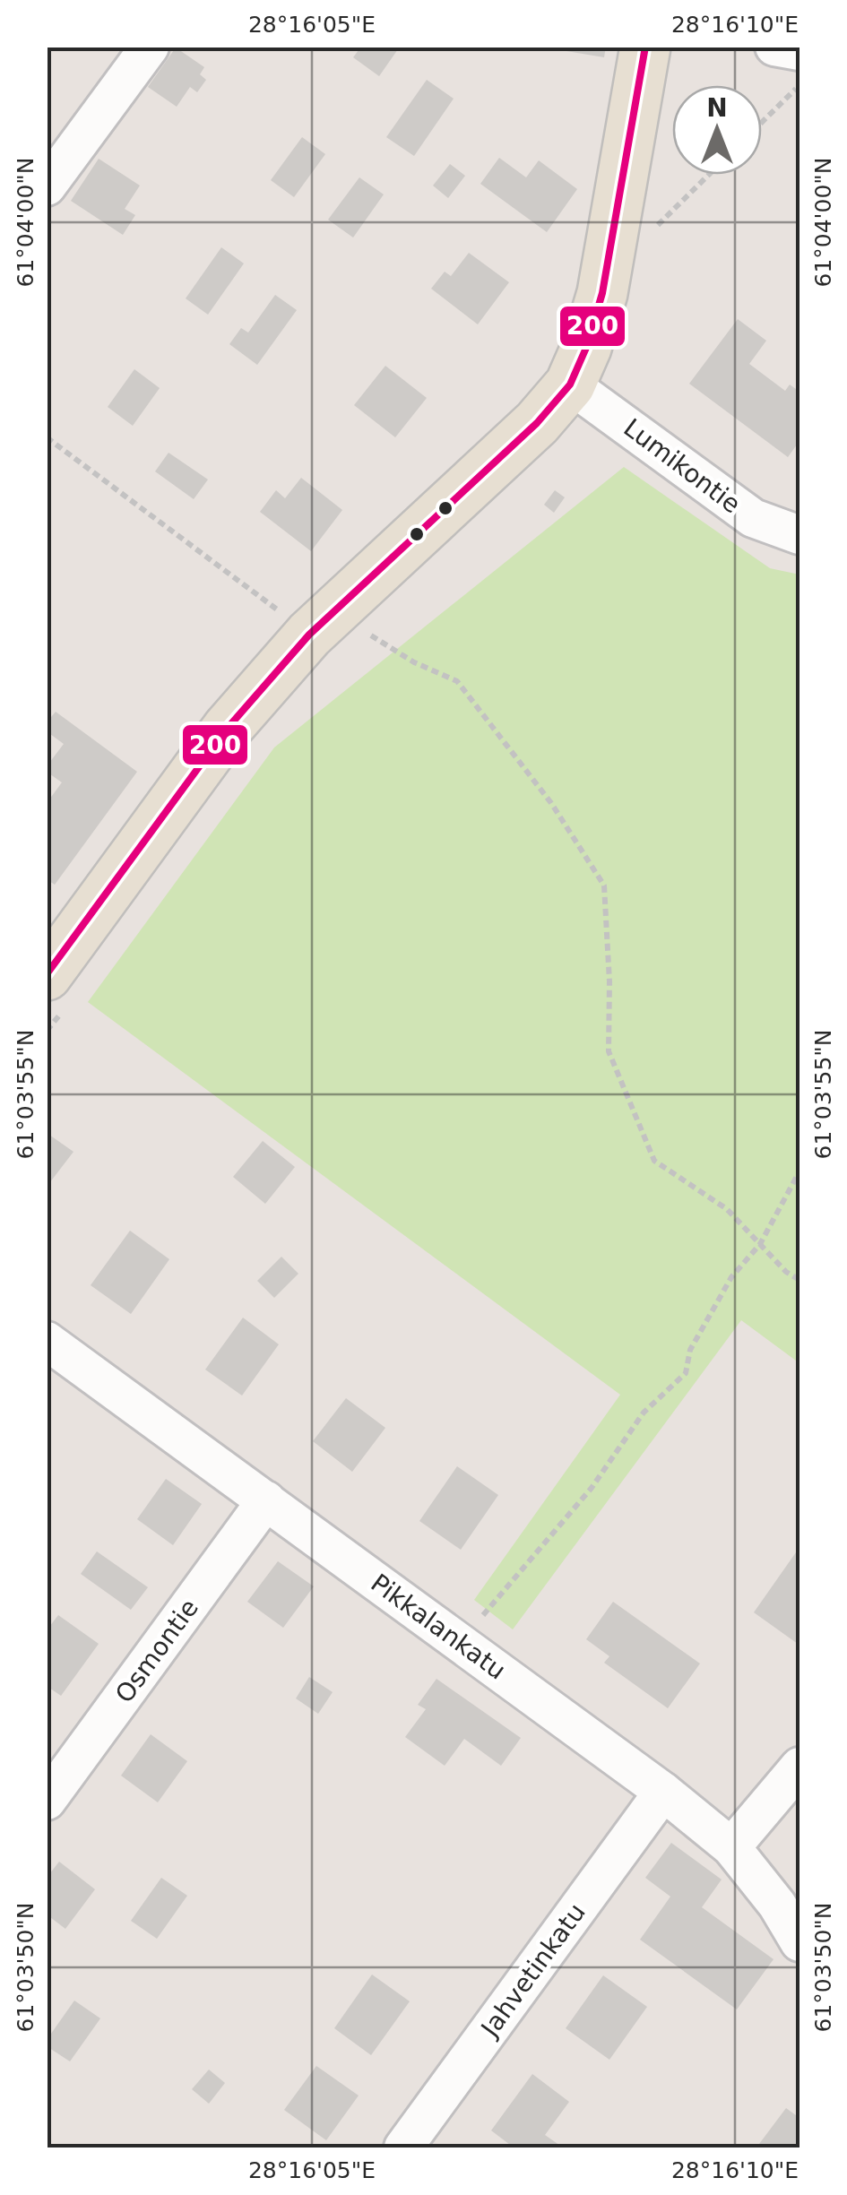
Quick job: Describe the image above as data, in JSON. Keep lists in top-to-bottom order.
{
  "streets": {
    "street": [
      "Lumikontie",
      "Pikkalankatu",
      "Osmontie",
      "Jahvetinkatu"
    ]
  },
  "crossings": [
    ["Pikkalankatu", "Osmontie"],
    ["Pikkalankatu", "Jahvetinkatu"]
  ],
  "lines": ["transit line 200"],
  "north": "top",
  "coordinates": [
    "28°16'05\"E",
    "28°16'10\"E",
    "61°04'00\"N",
    "61°03'55\"N",
    "61°03'50\"N"
  ]
}
